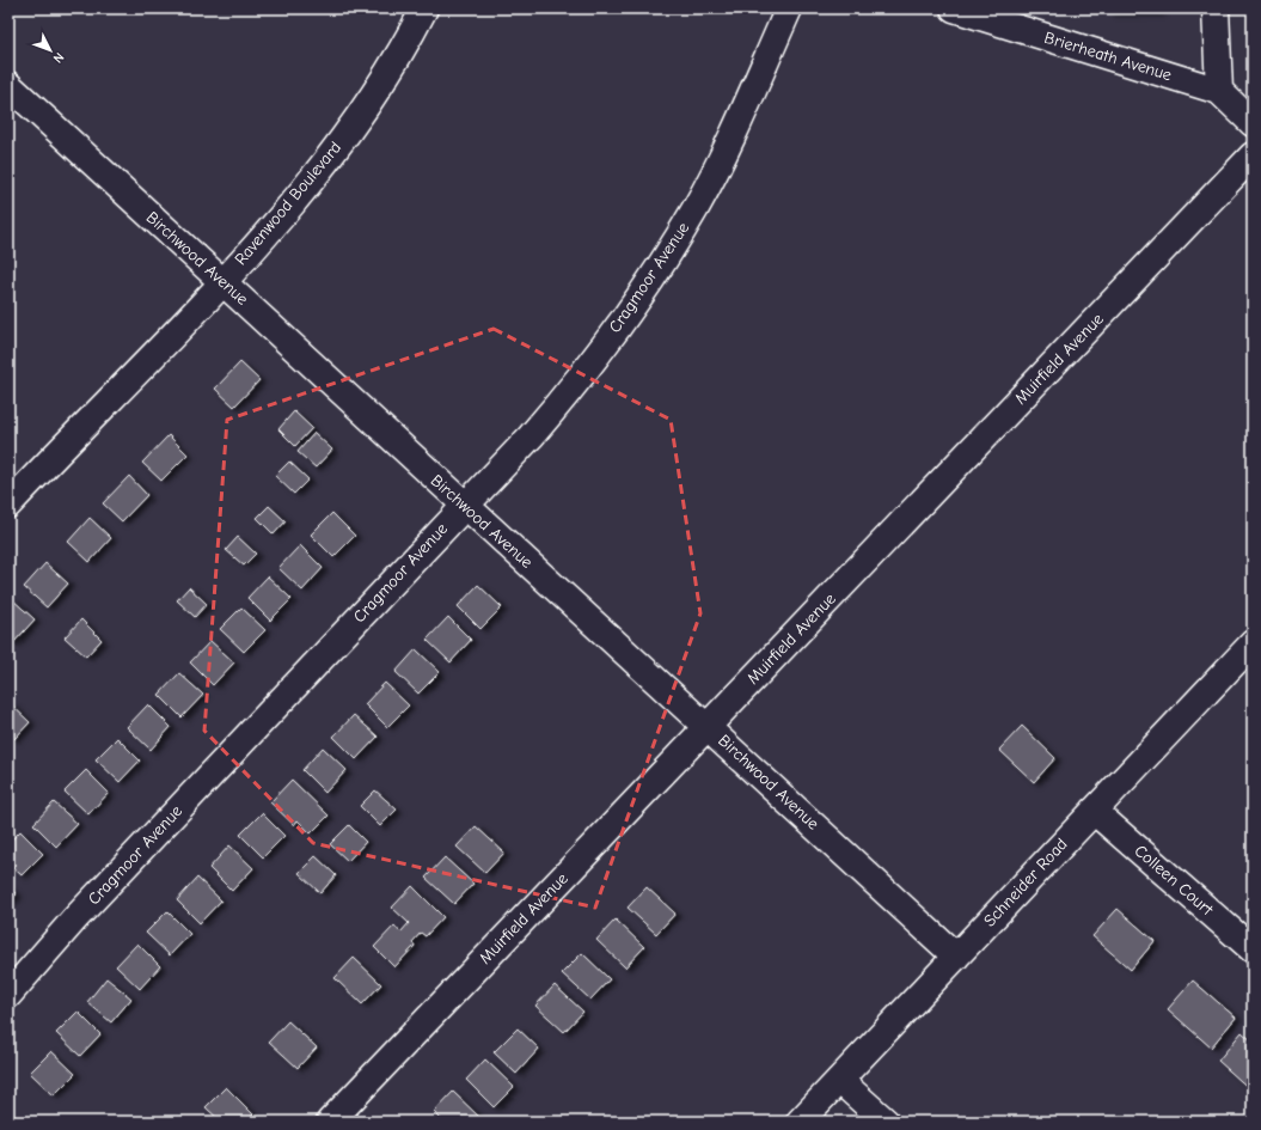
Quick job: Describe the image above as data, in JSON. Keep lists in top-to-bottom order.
{
  "streets": {
    "street": [
      "Brierheath Avenue",
      "Ravenwood Boulevard",
      "Birchwood Avenue",
      "Cragmoor Avenue",
      "Muirfield Avenue",
      "Colleen Court",
      "Schneider Road"
    ]
  },
  "crossings": [
    ["Ravenwood Boulevard", "Birchwood Avenue"],
    ["Birchwood Avenue", "Cragmoor Avenue"],
    ["Birchwood Avenue", "Muirfield Avenue"],
    ["Birchwood Avenue", "Schneider Road"],
    ["Colleen Court", "Schneider Road"]
  ],
  "north": "bottom right"
}
